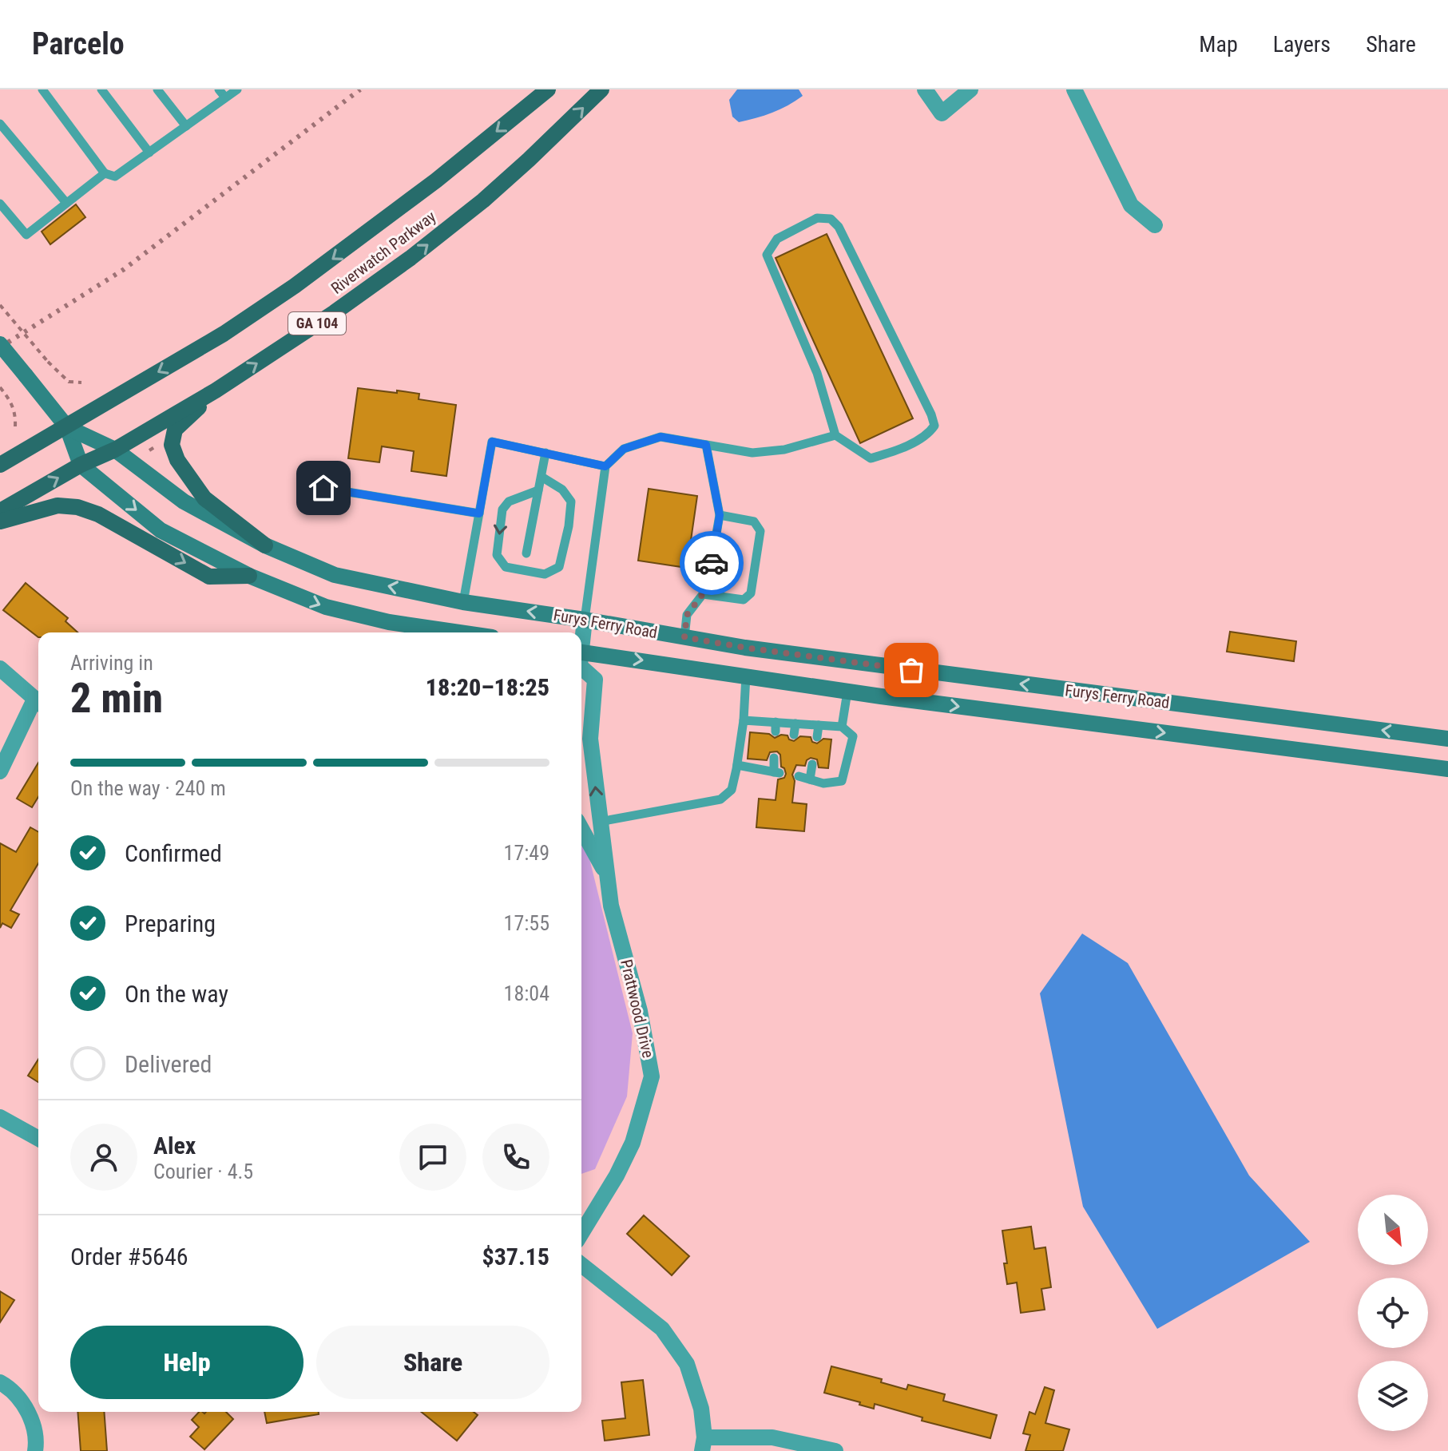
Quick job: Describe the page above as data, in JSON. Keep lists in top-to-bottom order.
{
  "streets": {
    "main road": ["Riverwatch Parkway", "GA 104", "Furys Ferry Road"],
    "street": ["Prattwood Drive"]
  },
  "crossings": [
    ["Riverwatch Parkway", "Furys Ferry Road"]
  ],
  "north": "bottom right",
  "page": {
    "header": "Parcelo",
    "nav": ["Map", "Layers", "Share"],
    "heading": ["2 min", "Arriving in", "18:20–18:25"],
    "panel": [
      "Alex",
      "Courier · 4.5",
      "Order #5646",
      "$37.15"
    ],
    "bar": "On the way · 240 m",
    "list": [
      ["Confirmed", "17:49"],
      ["Preparing", "17:55"],
      ["On the way", "18:04"],
      "Delivered"
    ],
    "buttons": ["Help", "Share"]
  }
}
